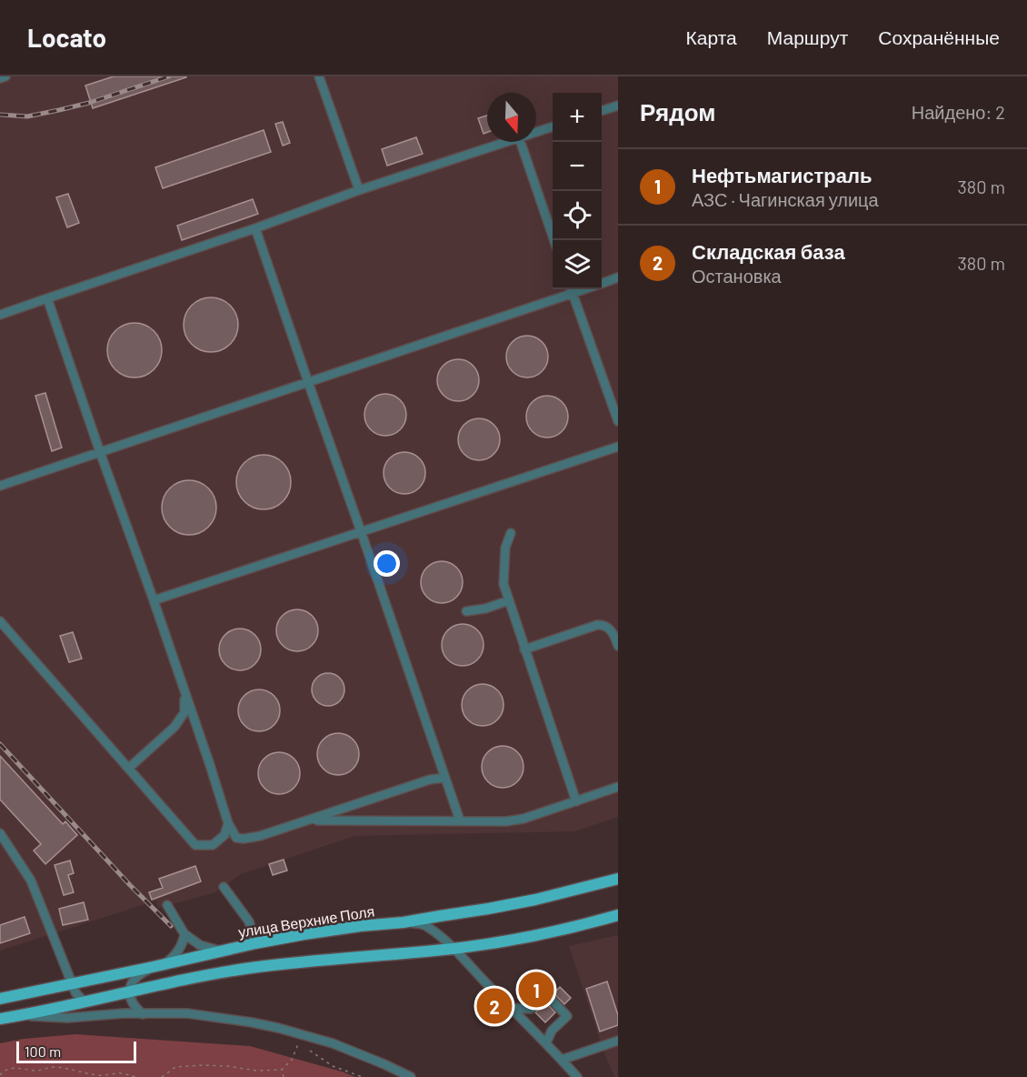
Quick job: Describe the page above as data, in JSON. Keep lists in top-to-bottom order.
{
  "streets": {
    "main road": ["улица Верхние Поля"]
  },
  "scale_bar": "100 m",
  "north": "bottom",
  "page": {
    "header": "Locato",
    "nav": ["Карта", "Маршрут", "Сохранённые"],
    "heading": ["Рядом", "Найдено: 2"],
    "map_buttons": ["+", "−"],
    "list": [
      {
        "mark": "1",
        "name": "Нефтьмагистраль",
        "note": "АЗС · Чагинская улица",
        "value": "380 m"
      },
      {
        "mark": "2",
        "name": "Складская база",
        "note": "Остановка",
        "value": "380 m"
      }
    ],
    "pins": ["1", "2"],
    "scale": "100 m"
  }
}
